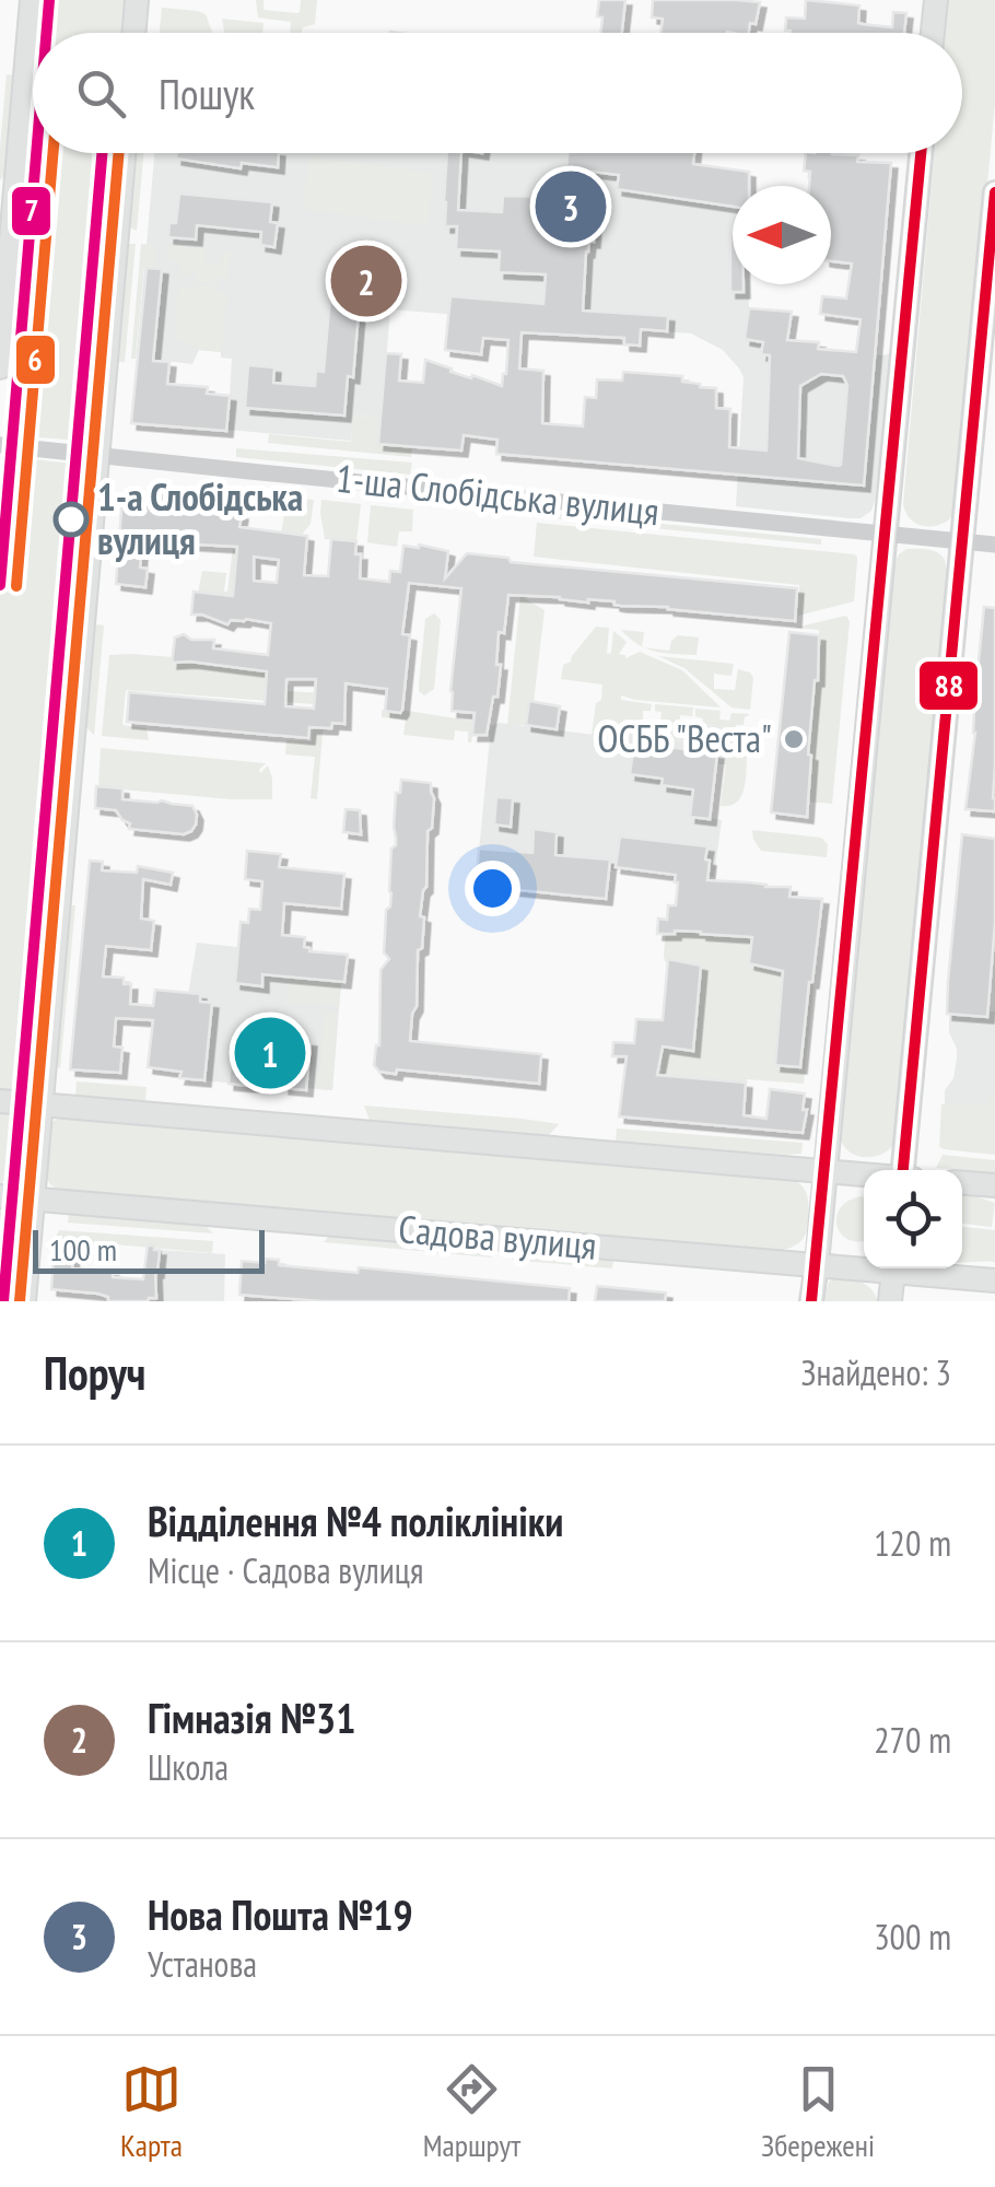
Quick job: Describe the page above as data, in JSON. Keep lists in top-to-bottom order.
{
  "streets": {
    "main road": ["Садова вулиця"],
    "street": ["1-ша Слобідська вулиця"]
  },
  "places": ["1-а Слобідська вулиця", "ОСББ \"Веста\""],
  "lines": ["transit line 7", "transit line 6", "transit line 88"],
  "scale_bar": "100 m",
  "north": "left",
  "page": {
    "search": "Пошук",
    "pins": ["3", "2", "1"],
    "scale": "100 m",
    "heading": ["Поруч", "Знайдено: 3"],
    "list": [
      {
        "mark": "1",
        "name": "Відділення №4 поліклініки",
        "note": "Місце · Садова вулиця",
        "value": "120 m"
      },
      {
        "mark": "2",
        "name": "Гімназія №31",
        "note": "Школа",
        "value": "270 m"
      },
      {
        "mark": "3",
        "name": "Нова Пошта №19",
        "note": "Установа",
        "value": "300 m"
      }
    ],
    "nav": ["Карта", "Маршрут", "Збережені"]
  }
}
